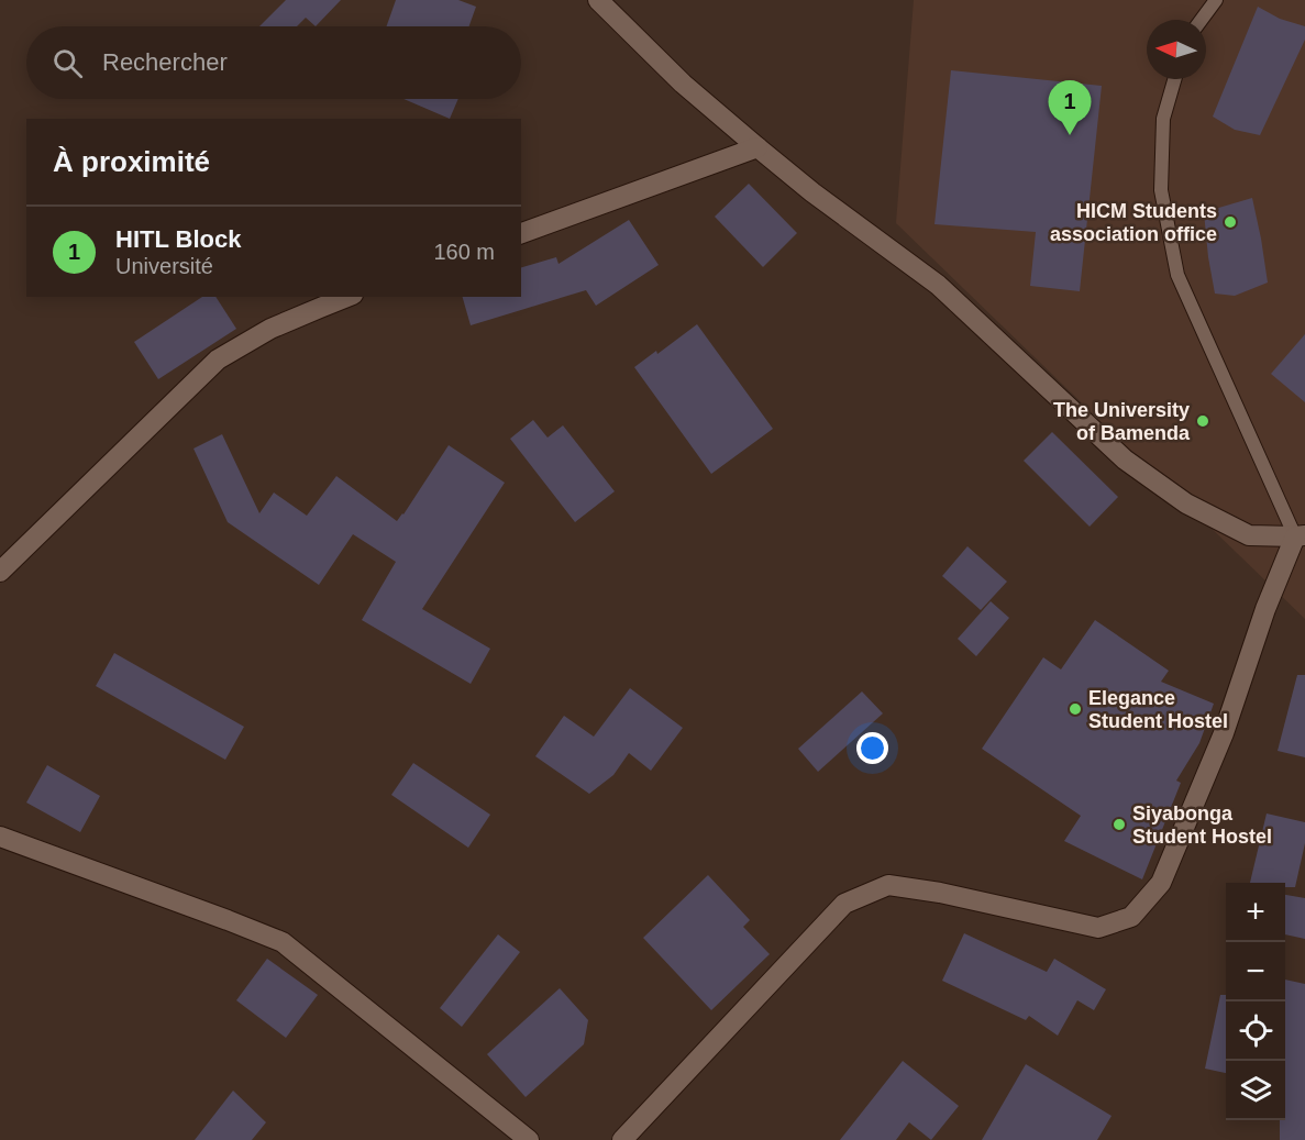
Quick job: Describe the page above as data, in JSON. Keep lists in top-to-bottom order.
{
  "places": [
    "HICM Students association office",
    "The University of Bamenda",
    "Elegance Student Hostel",
    "Siyabonga Student Hostel"
  ],
  "north": "left",
  "page": {
    "search": "Rechercher",
    "pins": "1",
    "heading": "À proximité",
    "list": [
      {
        "mark": "1",
        "name": "HITL Block",
        "note": "Université",
        "value": "160 m"
      }
    ],
    "map_buttons": ["+", "−"]
  }
}
